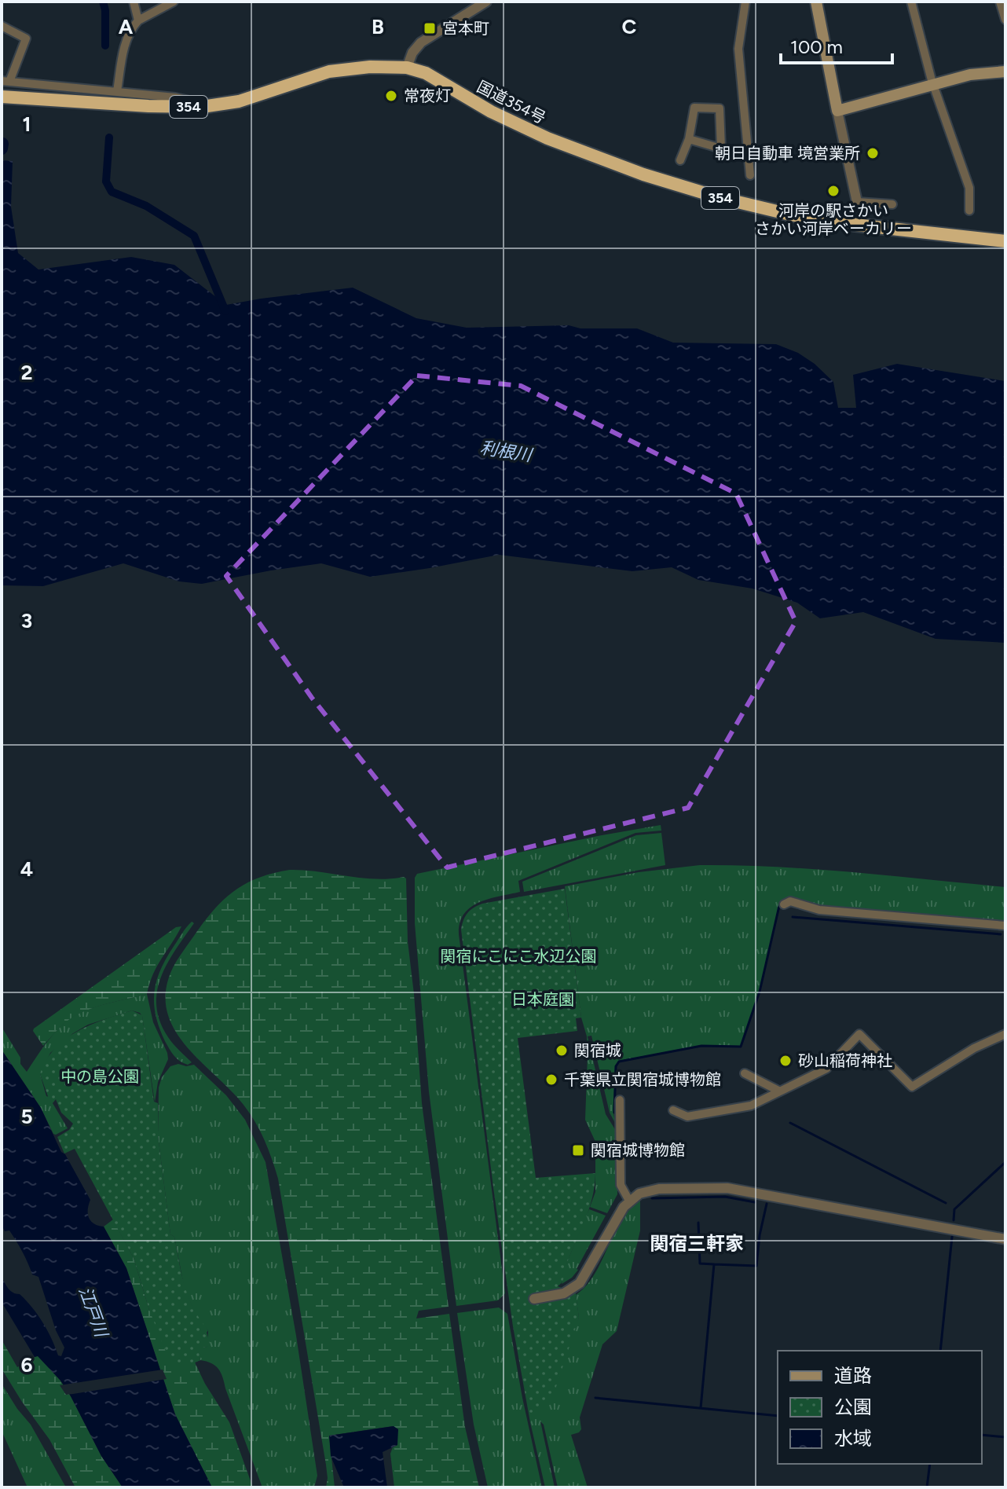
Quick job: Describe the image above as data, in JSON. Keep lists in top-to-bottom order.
{
  "streets": {
    "highway": ["国道354号", "354"]
  },
  "districts": ["関宿三軒家"],
  "water": ["利根川", "江戸川"],
  "parks": ["関宿にこにこ水辺公園", "日本庭園", "中の島公園"],
  "places": {
    "transit": ["宮本町", "関宿城博物館"],
    "other": [
      "常夜灯",
      "朝日自動車 境営業所",
      "河岸の駅さかい さかい河岸ベーカリー",
      "関宿城",
      "砂山稲荷神社",
      "千葉県立関宿城博物館"
    ]
  },
  "legend": ["道路", "公園", "水域"],
  "scale_bar": "100 m",
  "grid": {
    "columns": ["A", "B", "C"],
    "rows": [
      "1",
      "2",
      "3",
      "4",
      "5",
      "6"
    ]
  }
}
